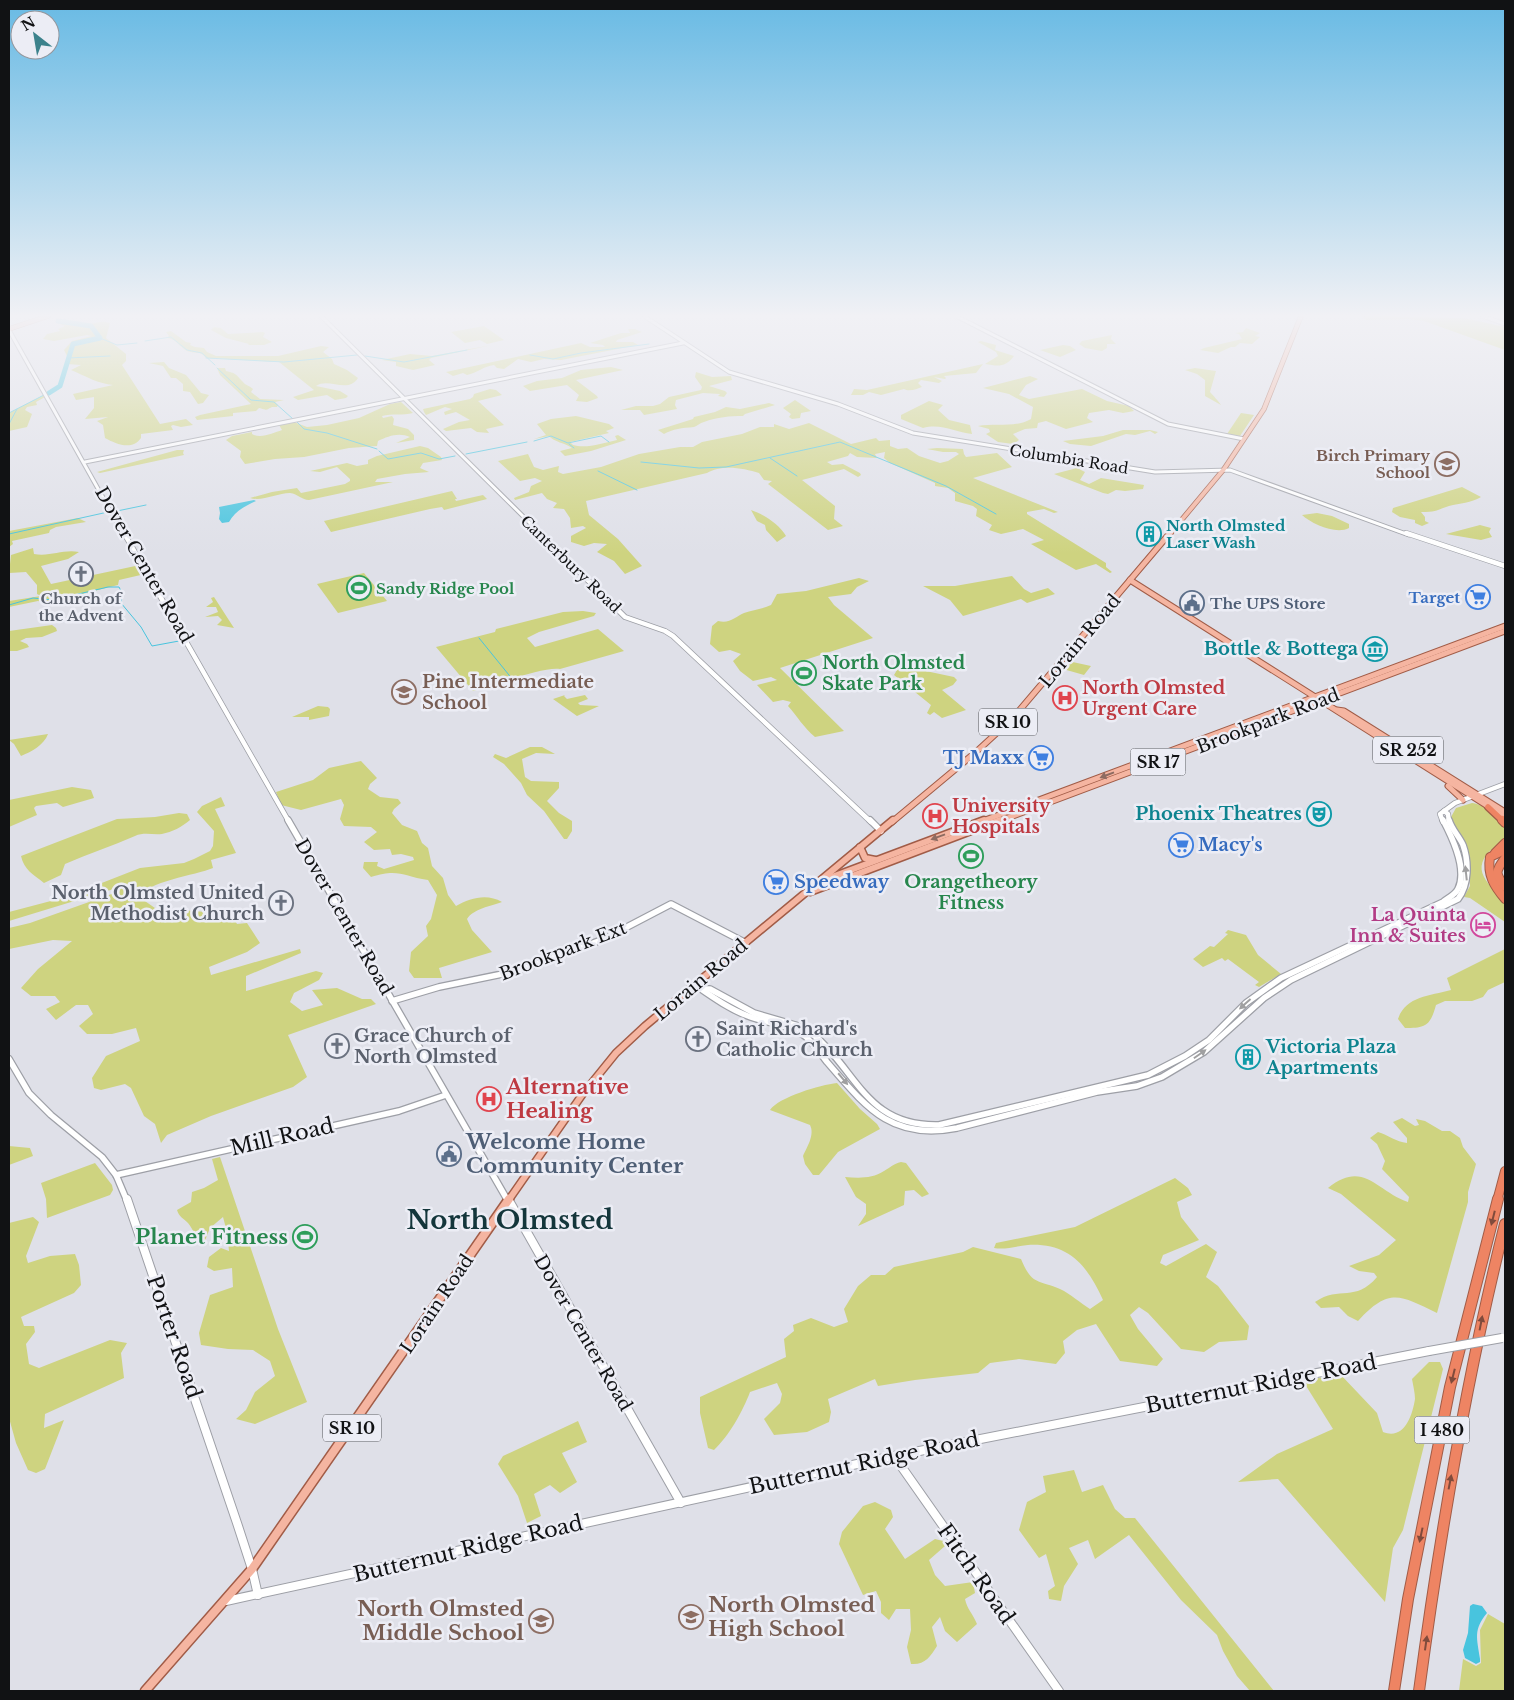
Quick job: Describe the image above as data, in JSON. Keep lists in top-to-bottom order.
{
  "streets": {
    "highway": ["I 480"],
    "main road": [
      "Lorain Road",
      "Brookpark Road",
      "SR 10",
      "SR 252",
      "SR 17"
    ],
    "street": [
      "Columbia Road",
      "Canterbury Road",
      "Dover Center Road",
      "Brookpark Ext",
      "Mill Road",
      "Porter Road",
      "Butternut Ridge Road",
      "Fitch Road"
    ]
  },
  "crossings": [
    ["Columbia Road", "Lorain Road"],
    ["Canterbury Road", "Lorain Road"],
    ["Dover Center Road", "Lorain Road"],
    ["Dover Center Road", "Brookpark Ext"],
    ["Dover Center Road", "Mill Road"],
    ["Dover Center Road", "Butternut Ridge Road"],
    ["Lorain Road", "Brookpark Road"],
    ["Lorain Road", "SR 252"],
    ["Lorain Road", "Brookpark Ext"],
    ["Lorain Road", "Porter Road"],
    ["Lorain Road", "Butternut Ridge Road"],
    ["Brookpark Road", "SR 252"],
    ["Mill Road", "Porter Road"],
    ["Porter Road", "Butternut Ridge Road"],
    ["Butternut Ridge Road", "Fitch Road"]
  ],
  "districts": ["North Olmsted"],
  "places": {
    "school or university": [
      "Birch Primary School",
      "Pine Intermediate School",
      "North Olmsted High School",
      "North Olmsted Middle School"
    ],
    "building": ["North Olmsted Laser Wash", "Victoria Plaza Apartments"],
    "church": [
      "Church of the Advent",
      "North Olmsted United Methodist Church",
      "Saint Richard's Catholic Church",
      "Grace Church of North Olmsted"
    ],
    "sports": [
      "Sandy Ridge Pool",
      "North Olmsted Skate Park",
      "Orangetheory Fitness",
      "Planet Fitness"
    ],
    "supermarket": [
      "Target",
      "TJ Maxx",
      "Macy's",
      "Speedway"
    ],
    "public building": ["The UPS Store", "Welcome Home Community Center"],
    "museum": ["Bottle & Bottega"],
    "hospital": ["North Olmsted Urgent Care", "University Hospitals", "Alternative Healing"],
    "theatre": ["Phoenix Theatres"],
    "hotel": ["La Quinta Inn & Suites"]
  },
  "north": "top left"
}
